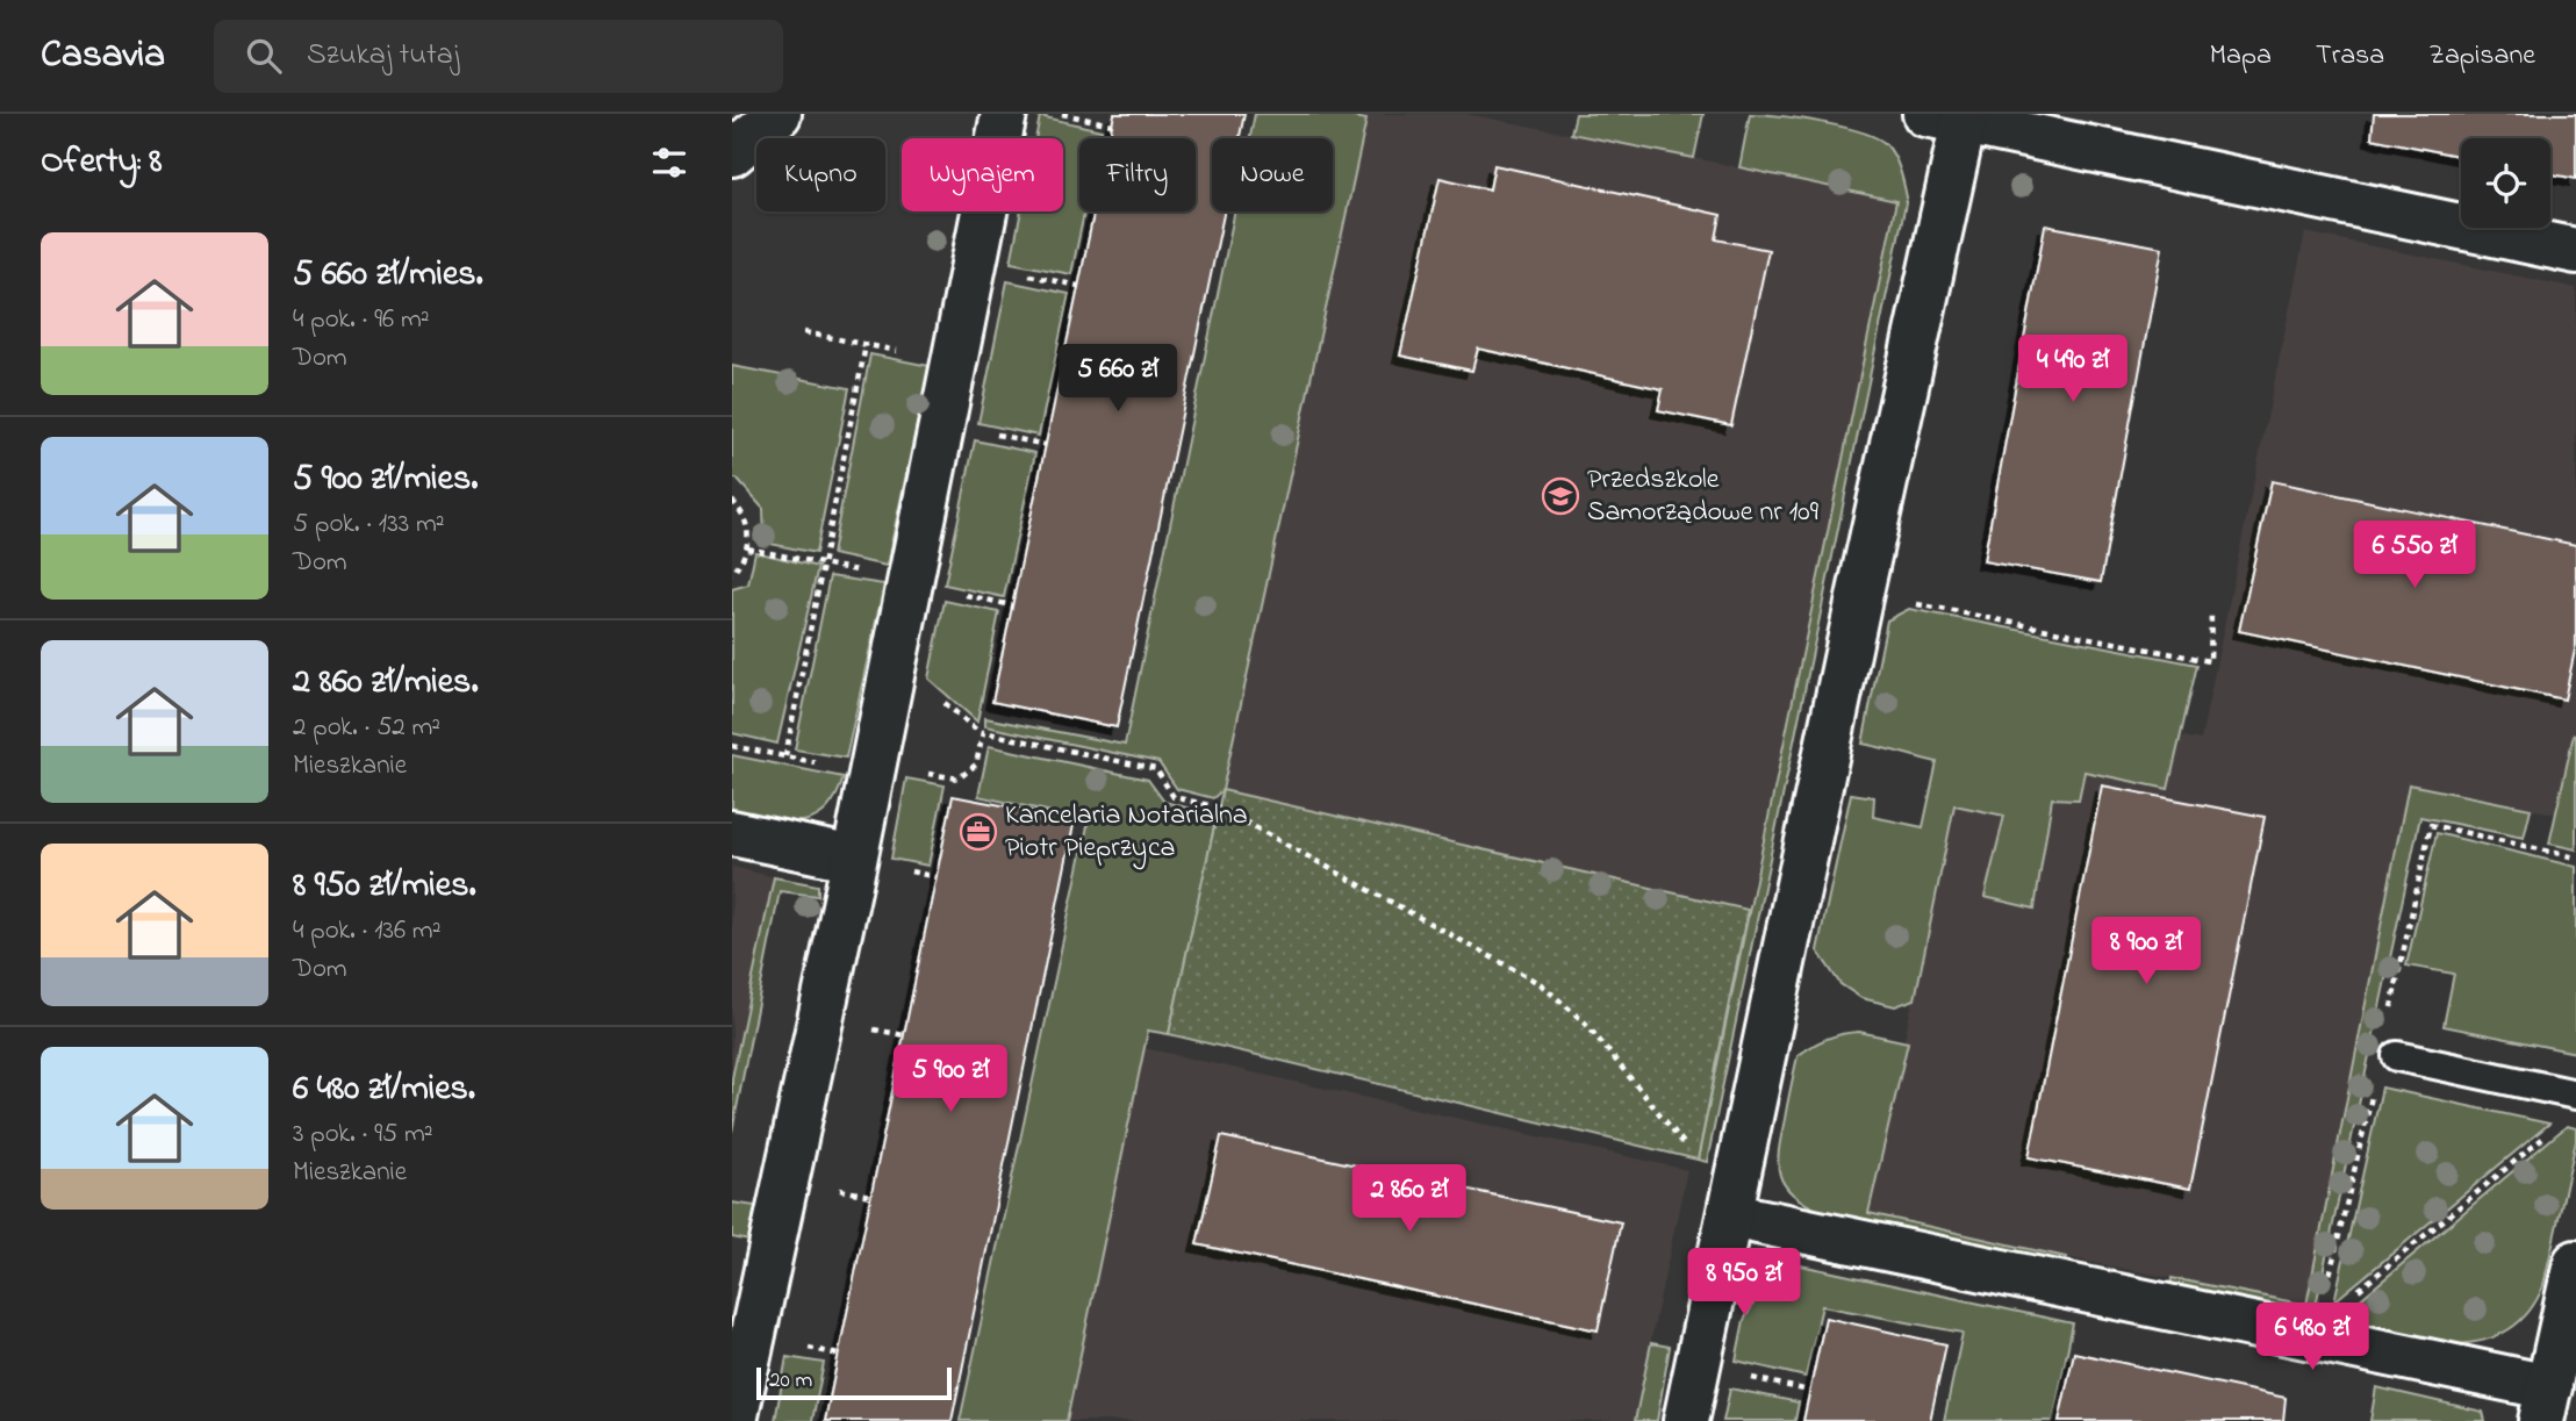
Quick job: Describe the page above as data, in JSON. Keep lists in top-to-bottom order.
{
  "places": {
    "school or university": ["Przedszkole Samorządowe nr 109"],
    "office": ["Kancelaria Notarialna Piotr Pieprzyca"]
  },
  "scale_bar": "20 m",
  "page": {
    "header": "Casavia",
    "search": "Szukaj tutaj",
    "nav": ["Mapa", "Trasa", "Zapisane"],
    "heading": "Oferty: 8",
    "chip": [
      "Kupno",
      "Wynajem",
      "Filtry",
      "Nowe"
    ],
    "list": [
      {
        "name": "5 660 zł/mies.",
        "note": "4 pok. · 96 m² · Dom"
      },
      {
        "name": "5 900 zł/mies.",
        "note": "5 pok. · 133 m² · Dom"
      },
      {
        "name": "2 860 zł/mies.",
        "note": "2 pok. · 52 m² · Mieszkanie"
      },
      {
        "name": "8 950 zł/mies.",
        "note": "4 pok. · 136 m² · Dom"
      },
      {
        "name": "6 480 zł/mies.",
        "note": "3 pok. · 95 m² · Mieszkanie"
      }
    ],
    "price": [
      "4 490 zł",
      "5 660 zł",
      "6 550 zł",
      "8 900 zł",
      "5 900 zł",
      "2 860 zł",
      "8 950 zł",
      "6 480 zł"
    ],
    "scale": "20 m"
  }
}
